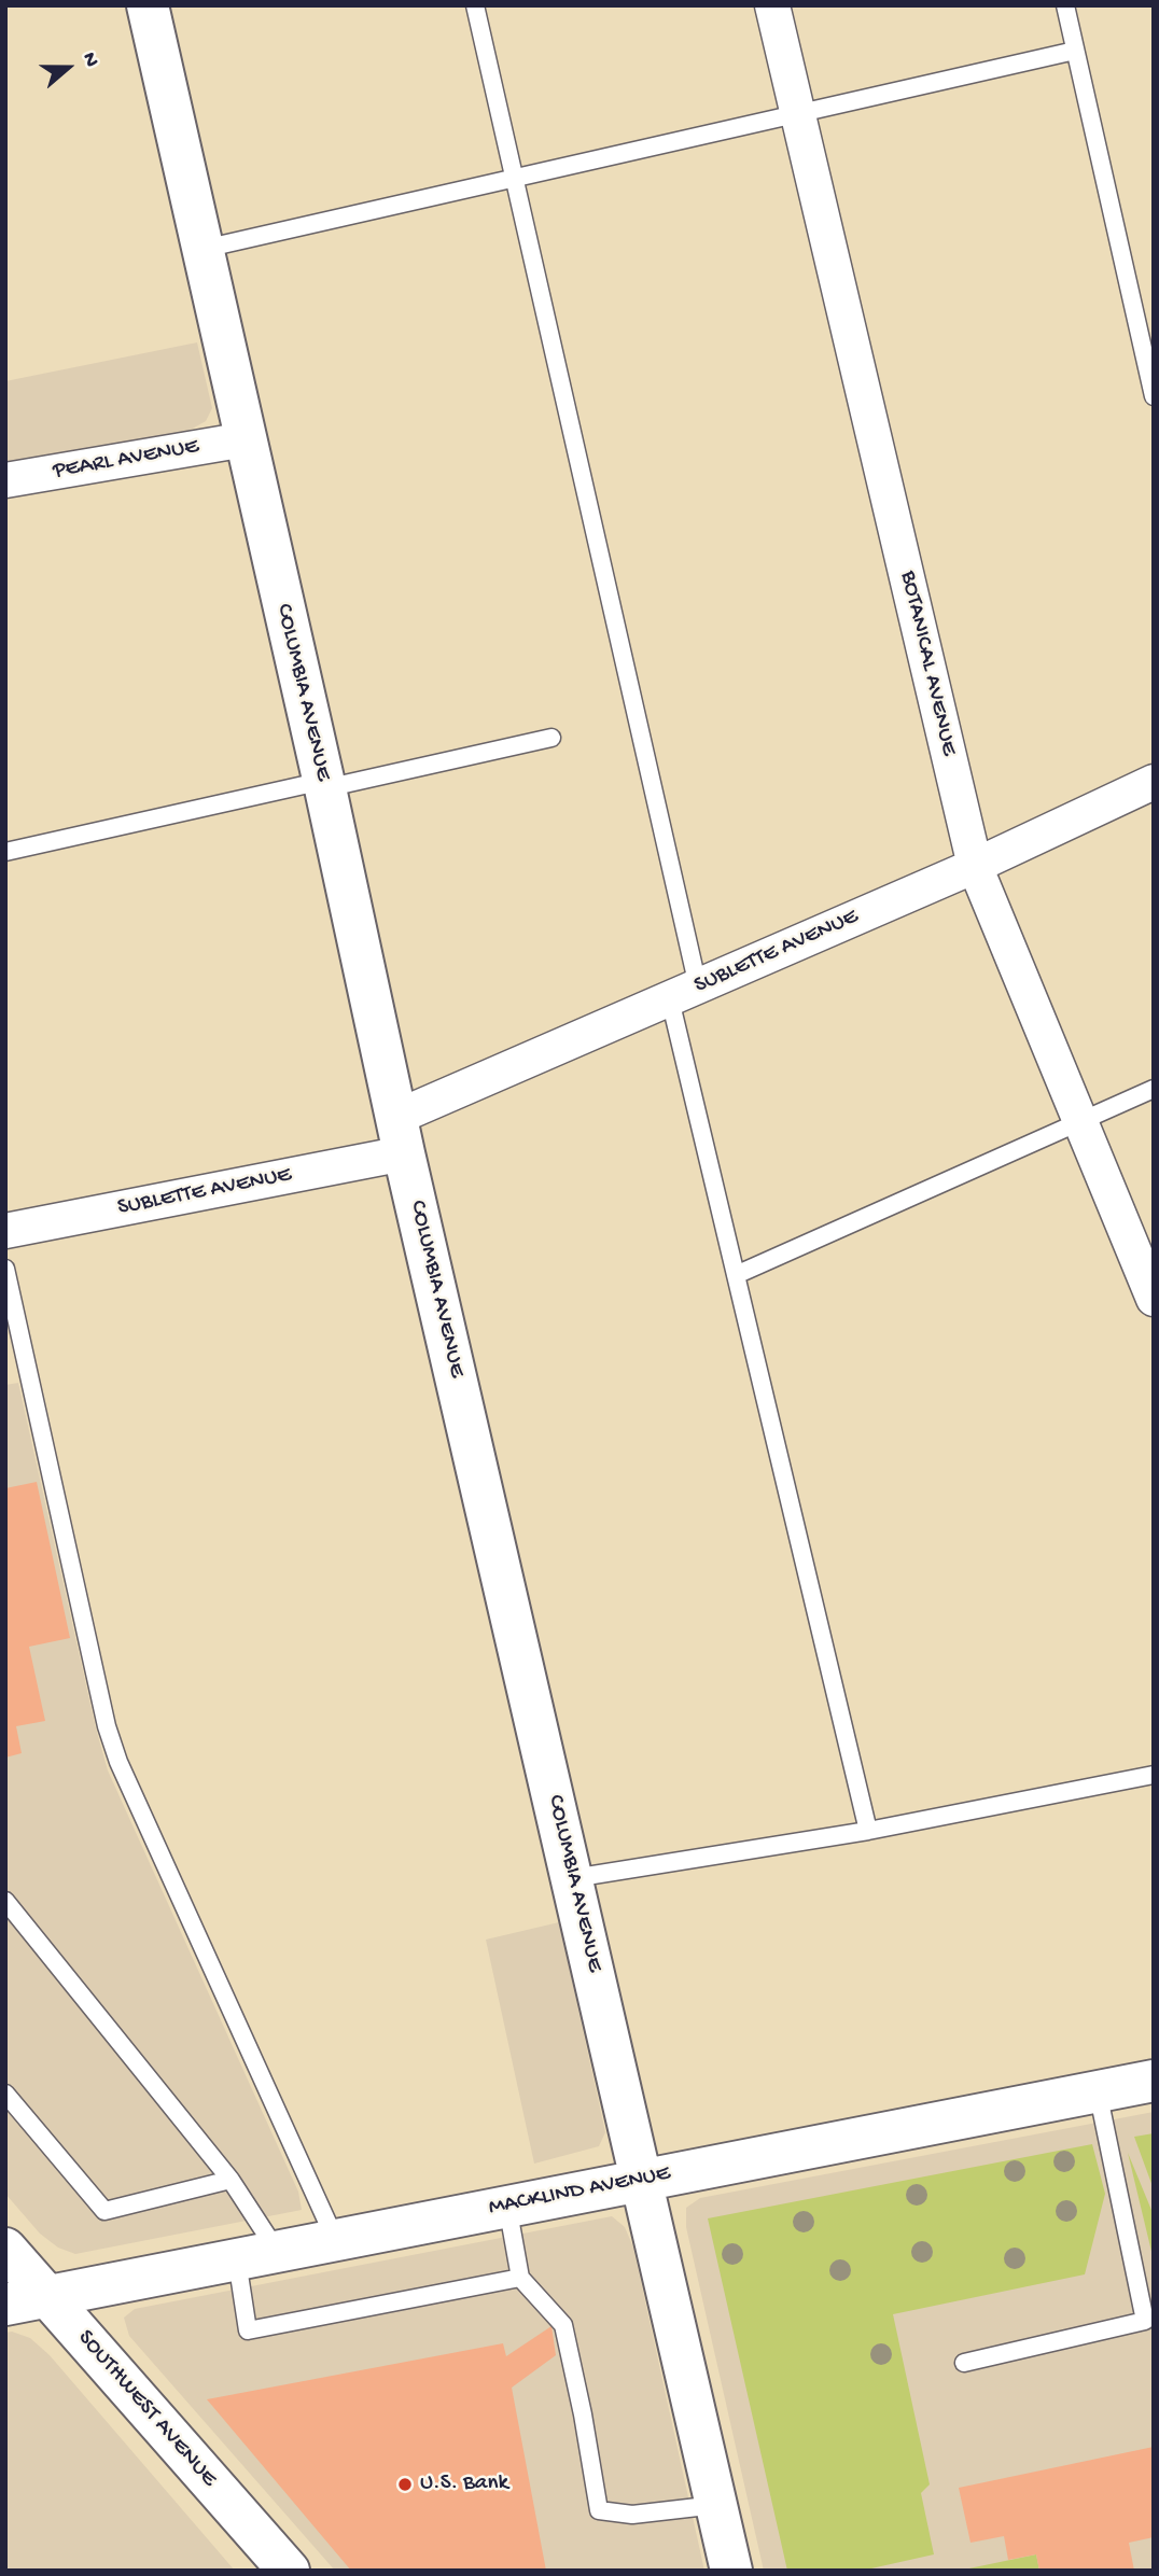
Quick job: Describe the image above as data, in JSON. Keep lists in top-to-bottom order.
{
  "streets": {
    "street": [
      "PEARL AVENUE",
      "BOTANICAL AVENUE",
      "COLUMBIA AVENUE",
      "SUBLETTE AVENUE",
      "MACKLIND AVENUE",
      "SOUTHWEST AVENUE"
    ]
  },
  "crossings": [
    ["PEARL AVENUE", "COLUMBIA AVENUE"],
    ["BOTANICAL AVENUE", "SUBLETTE AVENUE"],
    ["COLUMBIA AVENUE", "SUBLETTE AVENUE"],
    ["COLUMBIA AVENUE", "MACKLIND AVENUE"],
    ["MACKLIND AVENUE", "SOUTHWEST AVENUE"]
  ],
  "places": ["U.S. Bank"],
  "north": "right"
}
